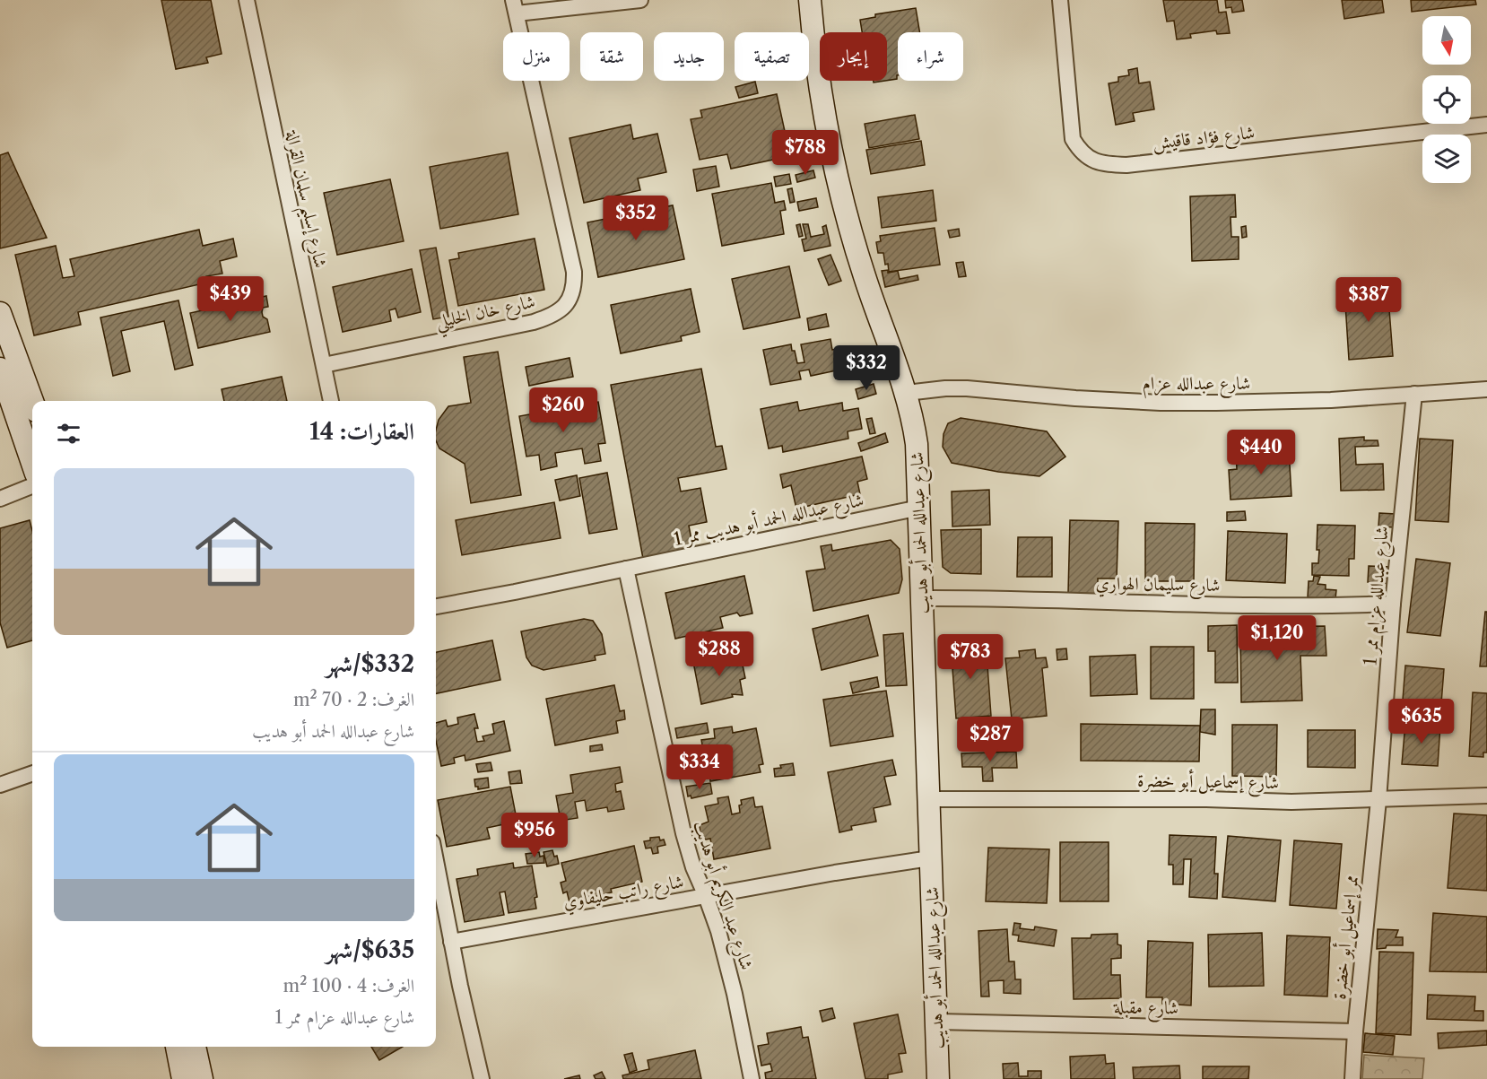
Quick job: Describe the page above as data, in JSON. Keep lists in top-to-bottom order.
{
  "streets": {
    "street": [
      "شارع فؤاد قاقيش",
      "شارع إسليم سلمان القرالة",
      "شارع خان الخليلي",
      "شارع عبدالله عزام",
      "شارع عبدالله الحمد أبو هديب ممر 1",
      "شارع عبدالله الحمد أبو هديب",
      "شارع سليمان الهواري",
      "شارع عبدالله عزام ممر 1",
      "شارع إسماعيل أبو خضرة",
      "شارع راتب حليفاوي",
      "شارع عبد الكريم أبو هديب",
      "ممر إسماعيل أبو خضرة",
      "شارع مقبلة"
    ]
  },
  "crossings": [
    ["شارع إسليم سلمان القرالة", "شارع خان الخليلي"],
    ["شارع عبدالله عزام", "شارع عبدالله الحمد أبو هديب"],
    ["شارع عبدالله عزام", "شارع عبدالله عزام ممر 1"],
    ["شارع عبدالله الحمد أبو هديب ممر 1", "شارع عبدالله الحمد أبو هديب"],
    ["شارع عبدالله الحمد أبو هديب ممر 1", "شارع عبد الكريم أبو هديب"],
    ["شارع عبدالله الحمد أبو هديب", "شارع سليمان الهواري"],
    ["شارع عبدالله الحمد أبو هديب", "شارع إسماعيل أبو خضرة"],
    ["شارع عبدالله الحمد أبو هديب", "شارع راتب حليفاوي"],
    ["شارع عبدالله الحمد أبو هديب", "شارع مقبلة"],
    ["شارع سليمان الهواري", "شارع عبدالله عزام ممر 1"],
    ["شارع عبدالله عزام ممر 1", "شارع إسماعيل أبو خضرة"],
    ["شارع عبدالله عزام ممر 1", "ممر إسماعيل أبو خضرة"],
    ["شارع إسماعيل أبو خضرة", "ممر إسماعيل أبو خضرة"],
    ["شارع راتب حليفاوي", "شارع عبد الكريم أبو هديب"],
    ["ممر إسماعيل أبو خضرة", "شارع مقبلة"]
  ],
  "north": "bottom",
  "page": {
    "chip": [
      "شراء",
      "إيجار",
      "تصفية",
      "جديد",
      "شقة",
      "منزل"
    ],
    "price": [
      "$788",
      "$352",
      "$439",
      "$387",
      "$332",
      "$260",
      "$440",
      "$1,120",
      "$288",
      "$783",
      "$635",
      "$287",
      "$334",
      "$956"
    ],
    "heading": "العقارات: 14",
    "list": [
      {
        "name": "$332/شهر",
        "note": "الغرف: 2 · 70 m² · شارع عبدالله الحمد أبو هديب"
      },
      {
        "name": "$635/شهر",
        "note": "الغرف: 4 · 100 m² · شارع عبدالله عزام ممر 1"
      }
    ]
  }
}
